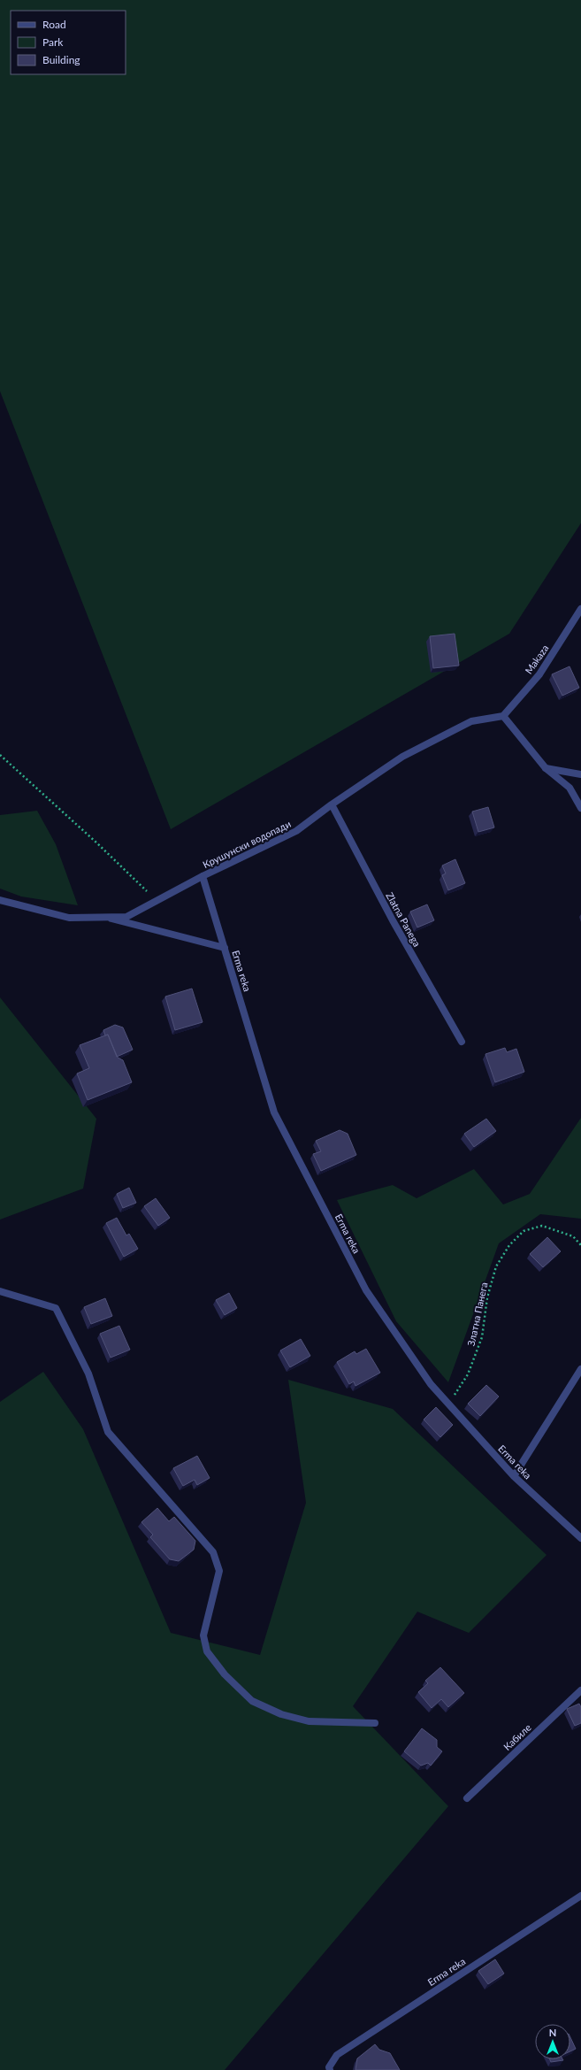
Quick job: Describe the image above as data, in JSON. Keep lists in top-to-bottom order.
{
  "streets": {
    "street": [
      "Makaza",
      "Крушунски водопади",
      "Zlatna Panega",
      "Erma reka",
      "Кабиле"
    ],
    "path": ["Златна Панега"]
  },
  "crossings": [
    ["Makaza", "Крушунски водопади"],
    ["Крушунски водопади", "Zlatna Panega"],
    ["Крушунски водопади", "Erma reka"],
    ["Erma reka", "Златна Панега"]
  ],
  "legend": ["Road", "Park", "Building"],
  "north": "top"
}
